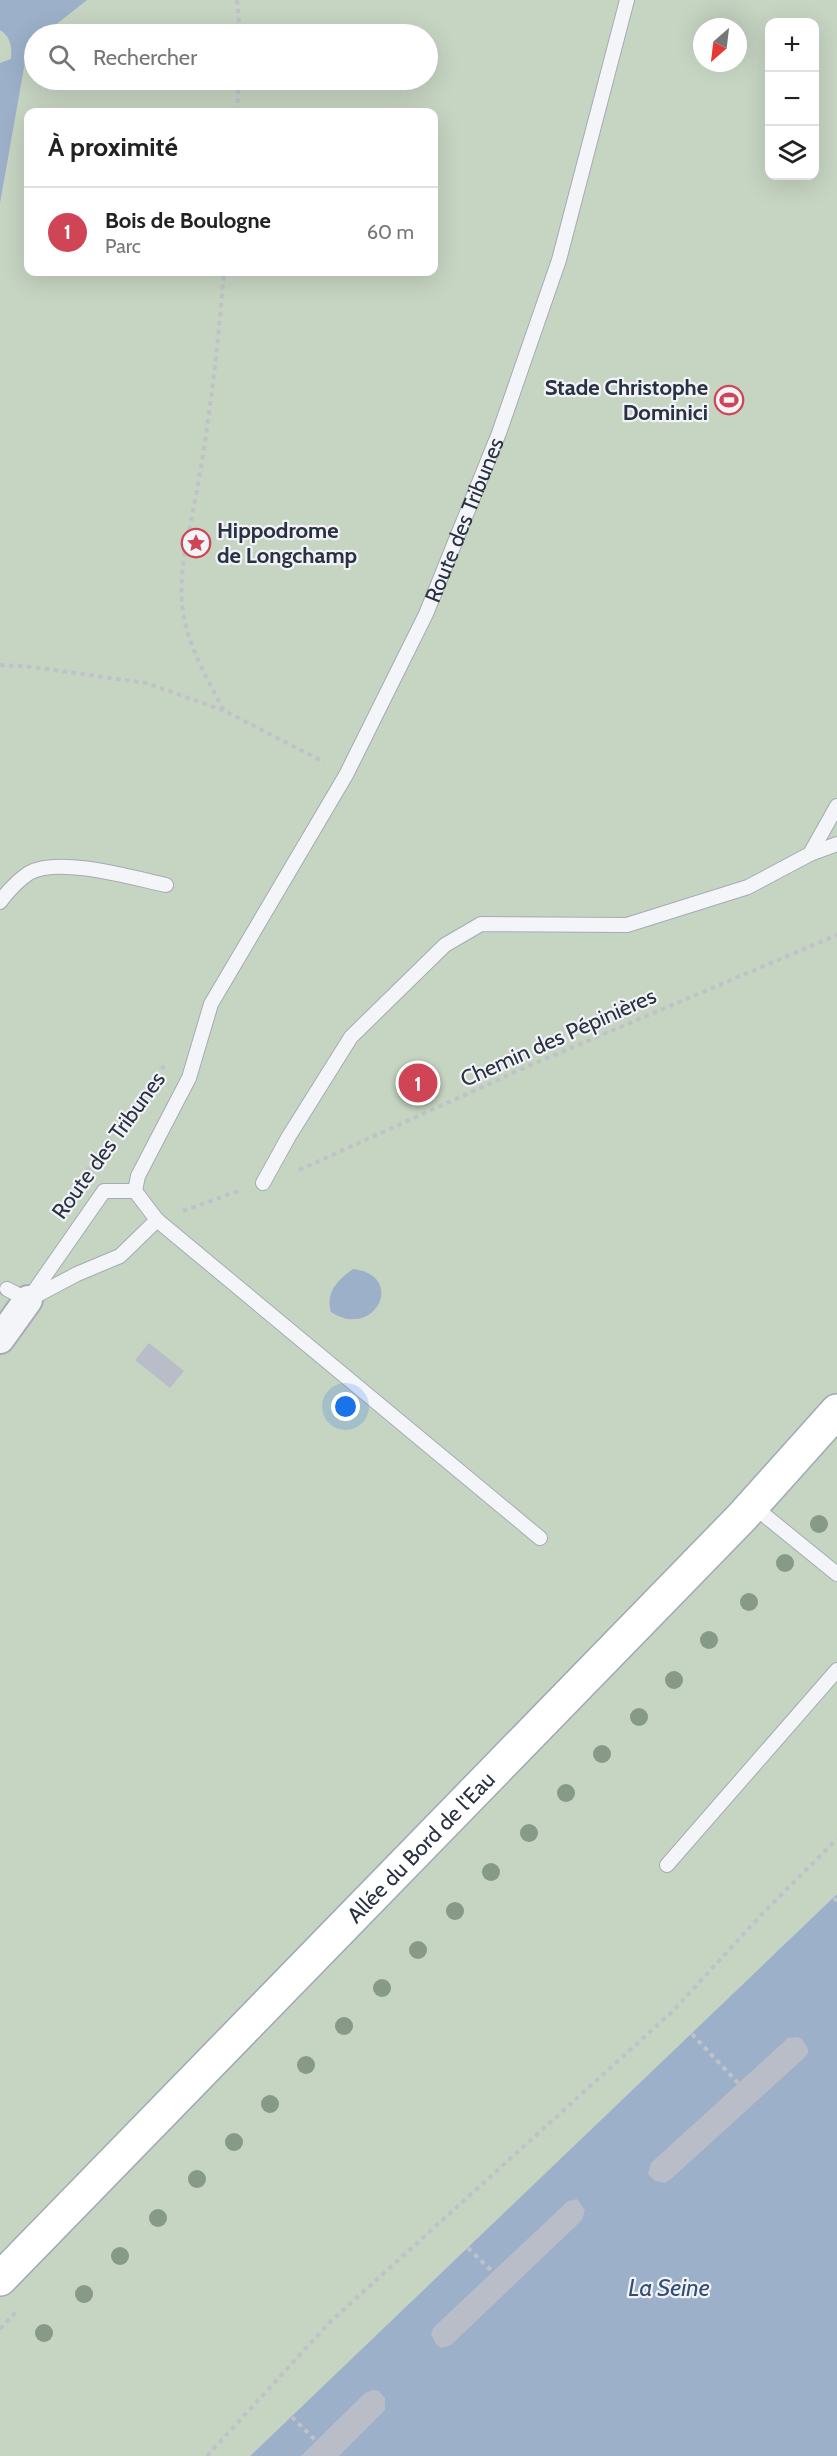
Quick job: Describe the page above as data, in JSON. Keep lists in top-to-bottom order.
{
  "streets": {
    "main road": ["Allée du Bord de l'Eau"],
    "street": ["Route des Tribunes"],
    "path": ["Chemin des Pépinières"]
  },
  "crossings": [
    ["Route des Tribunes", "Chemin des Pépinières"]
  ],
  "water": ["La Seine"],
  "places": {
    "sports": ["Stade Christophe Dominici"],
    "place": ["Hippodrome de Longchamp"]
  },
  "north": "bottom left",
  "page": {
    "map_buttons": ["+", "−"],
    "search": "Rechercher",
    "heading": "À proximité",
    "list": [
      {
        "mark": "1",
        "name": "Bois de Boulogne",
        "note": "Parc",
        "value": "60 m"
      }
    ],
    "pins": "1"
  }
}
